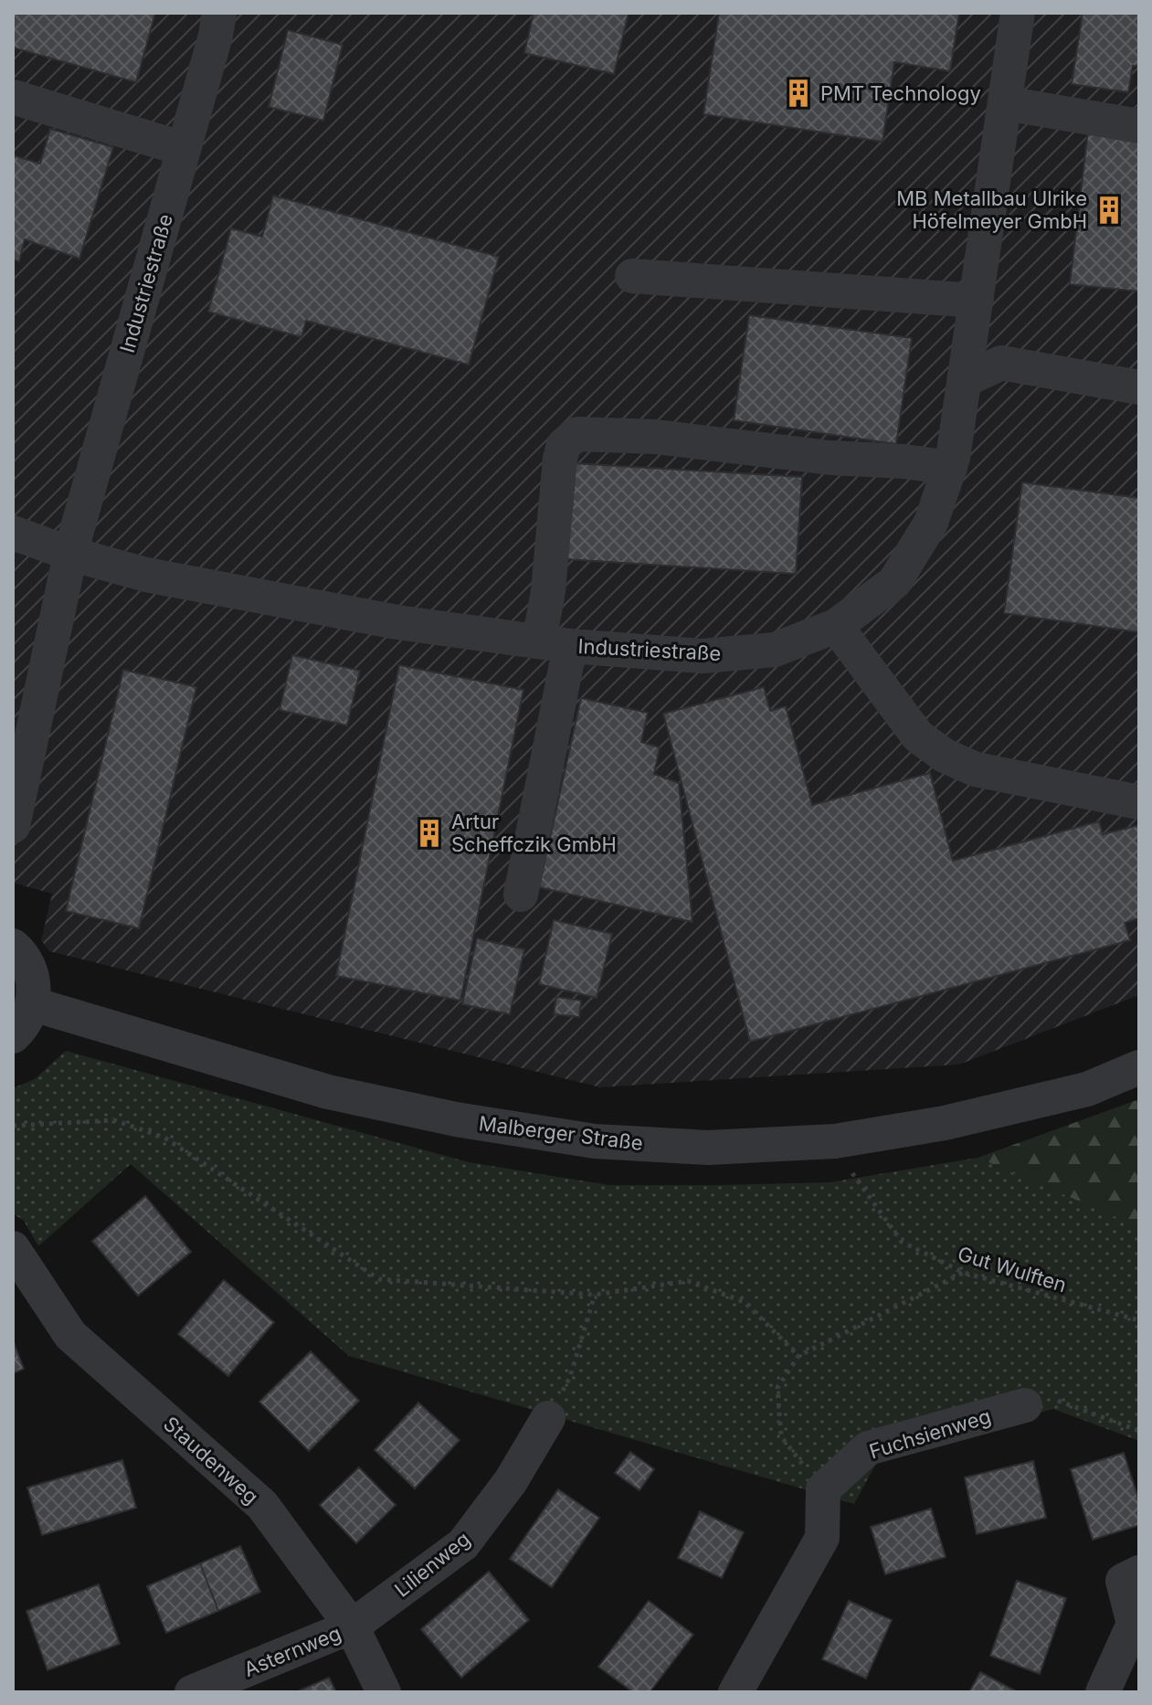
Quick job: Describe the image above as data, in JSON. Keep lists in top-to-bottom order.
{
  "streets": {
    "street": [
      "Industriestraße",
      "Malberger Straße",
      "Fuchsienweg",
      "Staudenweg",
      "Lilienweg",
      "Asternweg"
    ],
    "path": ["Gut Wulften"]
  },
  "crossings": [
    ["Malberger Straße", "Gut Wulften"],
    ["Staudenweg", "Lilienweg"],
    ["Staudenweg", "Asternweg"],
    ["Lilienweg", "Asternweg"]
  ],
  "places": {
    "building": ["PMT Technology", "MB Metallbau Ulrike Höfelmeyer GmbH", "Artur Scheffczik GmbH"]
  }
}
